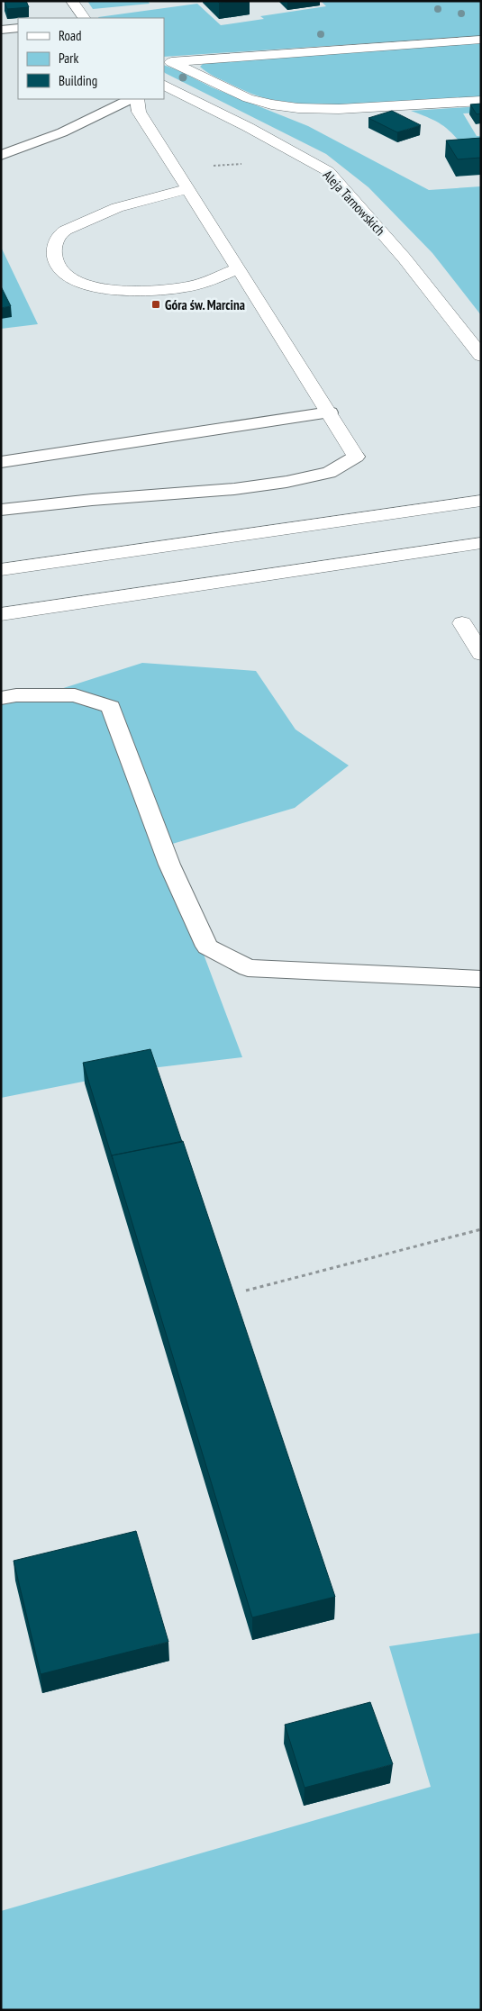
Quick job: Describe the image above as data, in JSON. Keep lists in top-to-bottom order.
{
  "streets": {
    "street": ["Aleja Tarnowskich"]
  },
  "places": {
    "transit": ["Góra św. Marcina"]
  },
  "legend": ["Road", "Park", "Building"]
}
